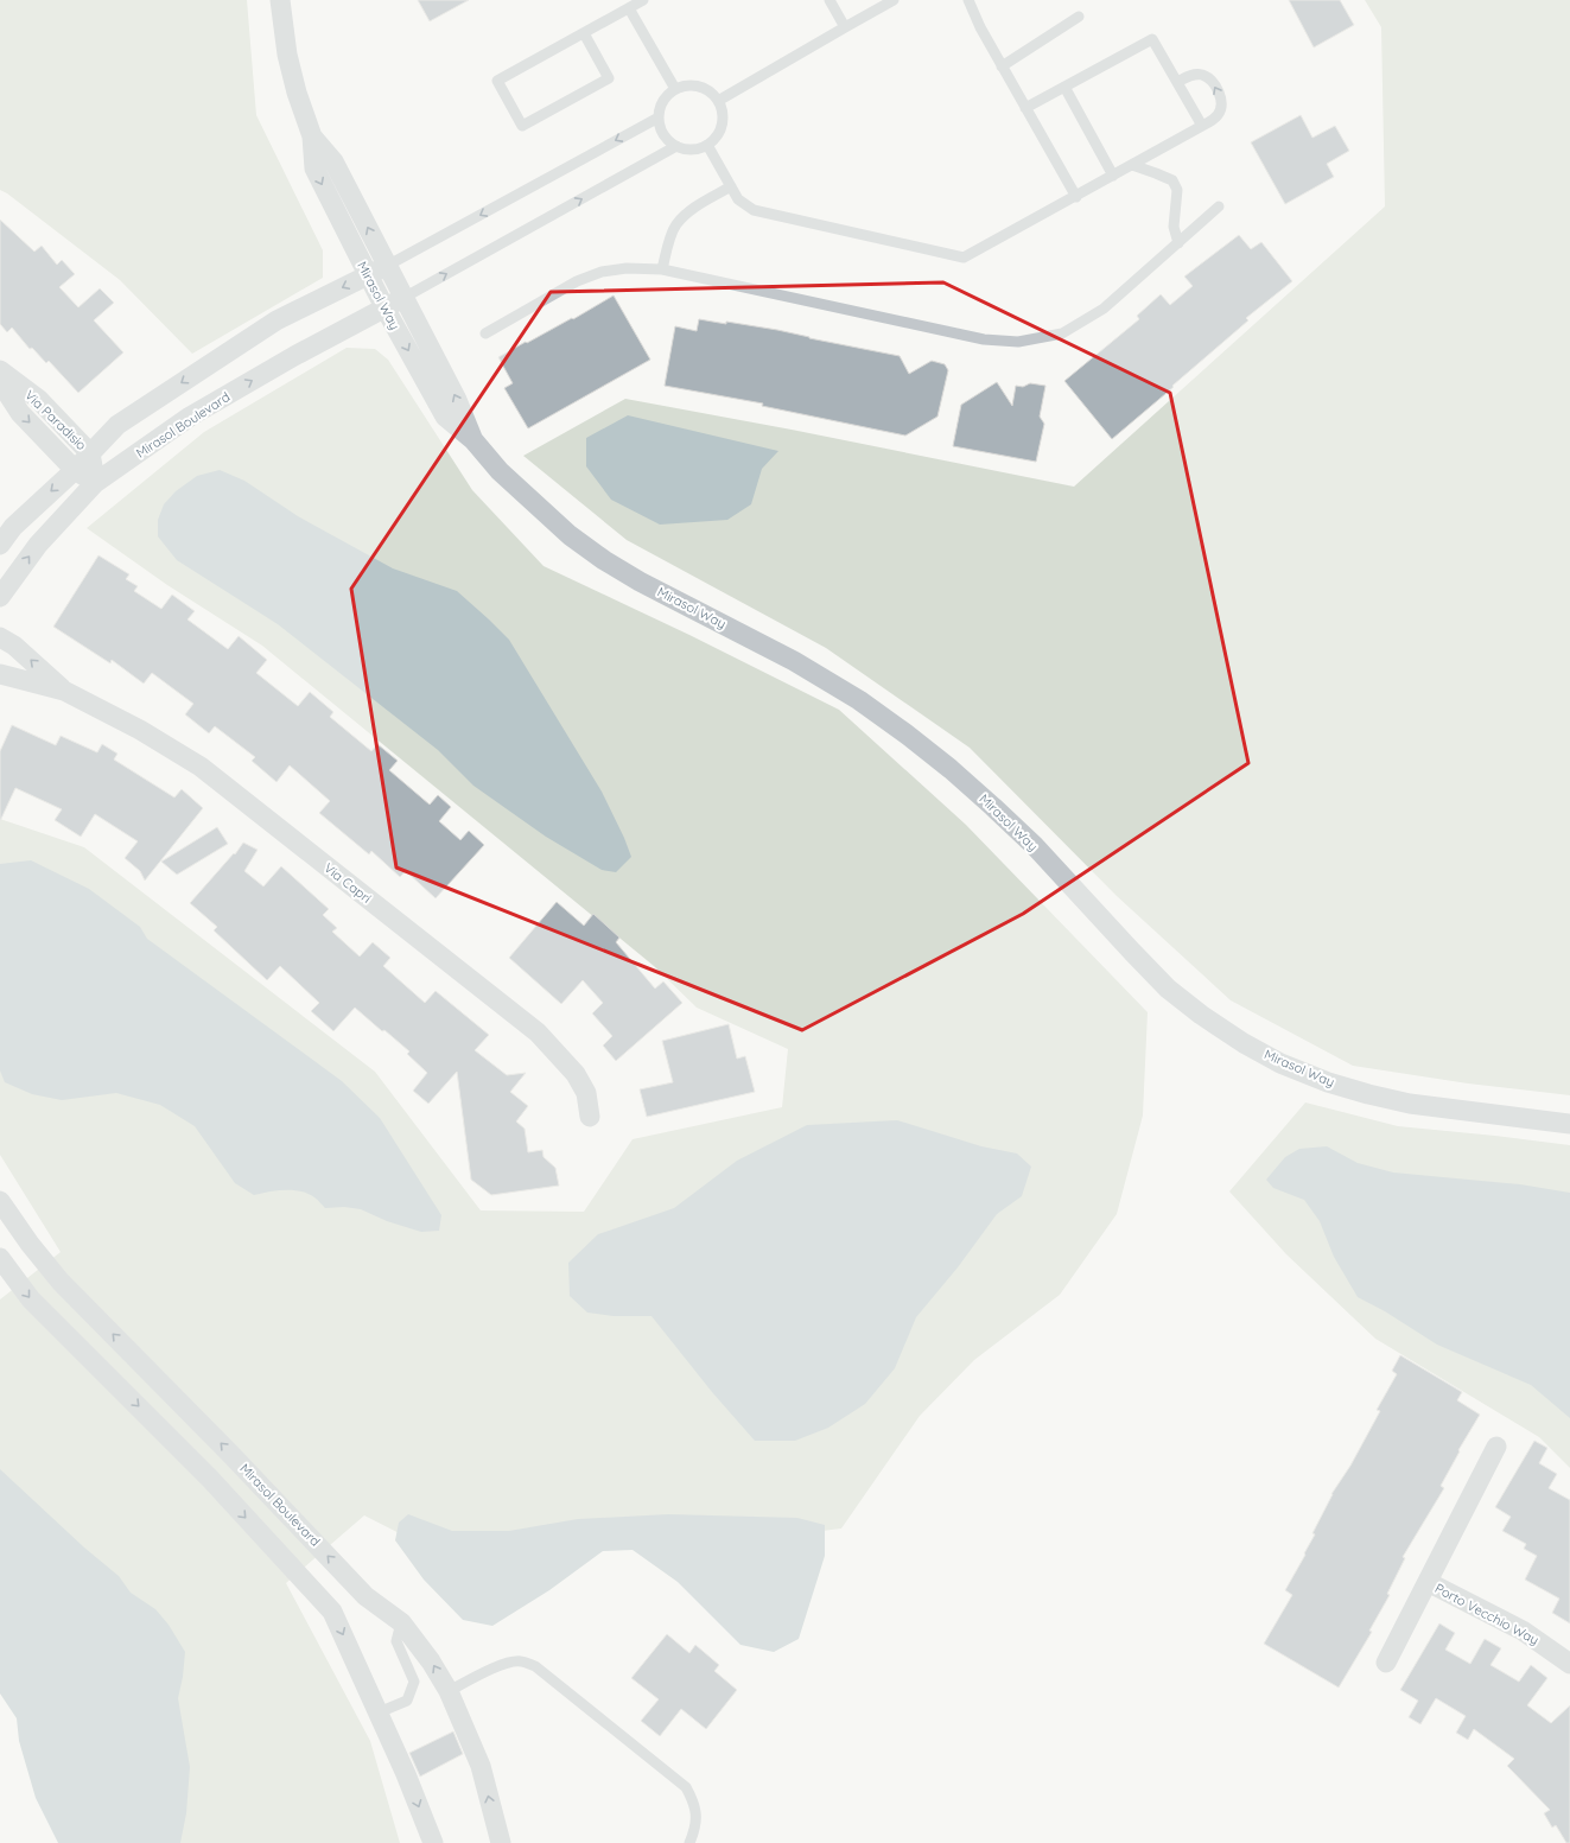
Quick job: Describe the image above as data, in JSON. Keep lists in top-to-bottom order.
{
  "streets": {
    "street": [
      "Mirasol Way",
      "Via Paradisio",
      "Mirasol Boulevard",
      "Via Capri",
      "Porto Vecchio Way"
    ]
  },
  "crossings": [
    ["Mirasol Way", "Mirasol Boulevard"],
    ["Via Paradisio", "Mirasol Boulevard"]
  ]
}
